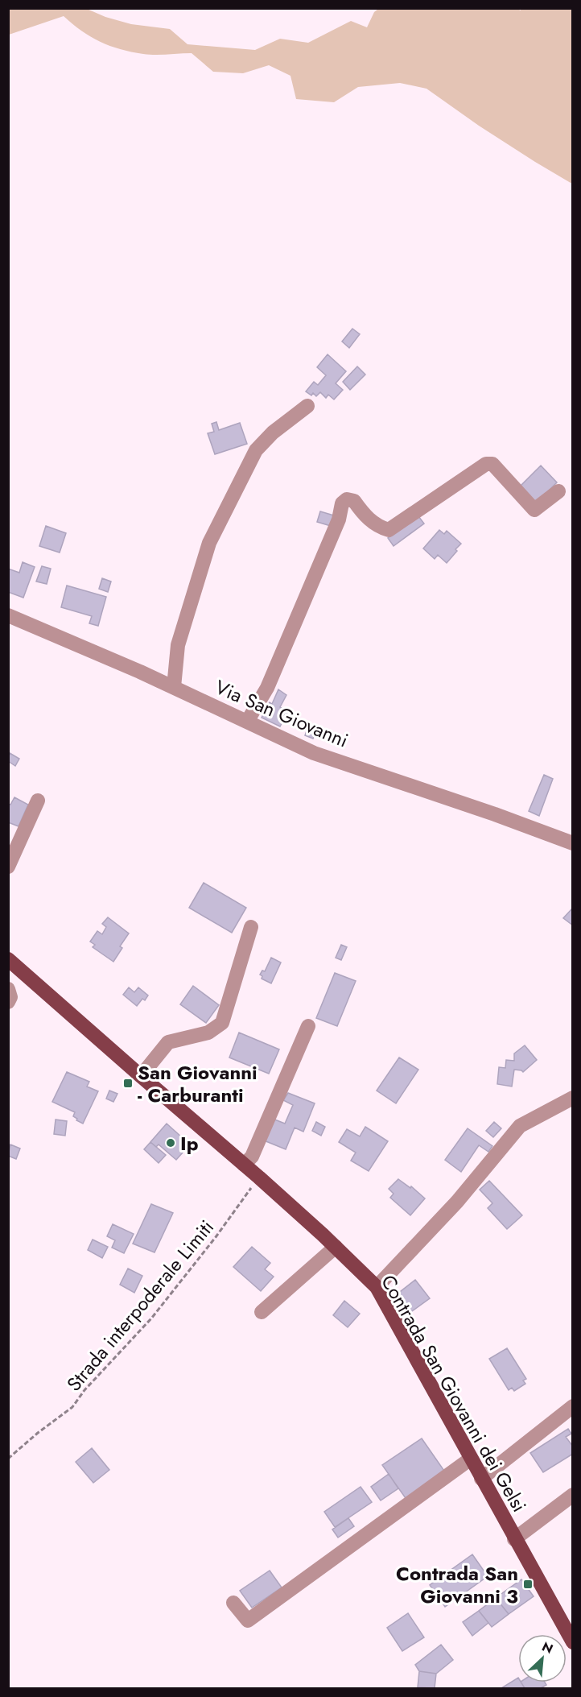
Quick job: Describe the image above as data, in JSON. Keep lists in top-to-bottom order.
{
  "streets": {
    "main road": ["Contrada San Giovanni dei Gelsi"],
    "street": ["Via San Giovanni"],
    "path": ["Strada interpoderale Limiti"]
  },
  "crossings": [
    ["Strada interpoderale Limiti", "Contrada San Giovanni dei Gelsi"]
  ],
  "places": {
    "transit": ["San Giovanni - Carburanti", "Contrada San Giovanni 3"],
    "other": ["Ip"]
  },
  "north": "top right"
}
